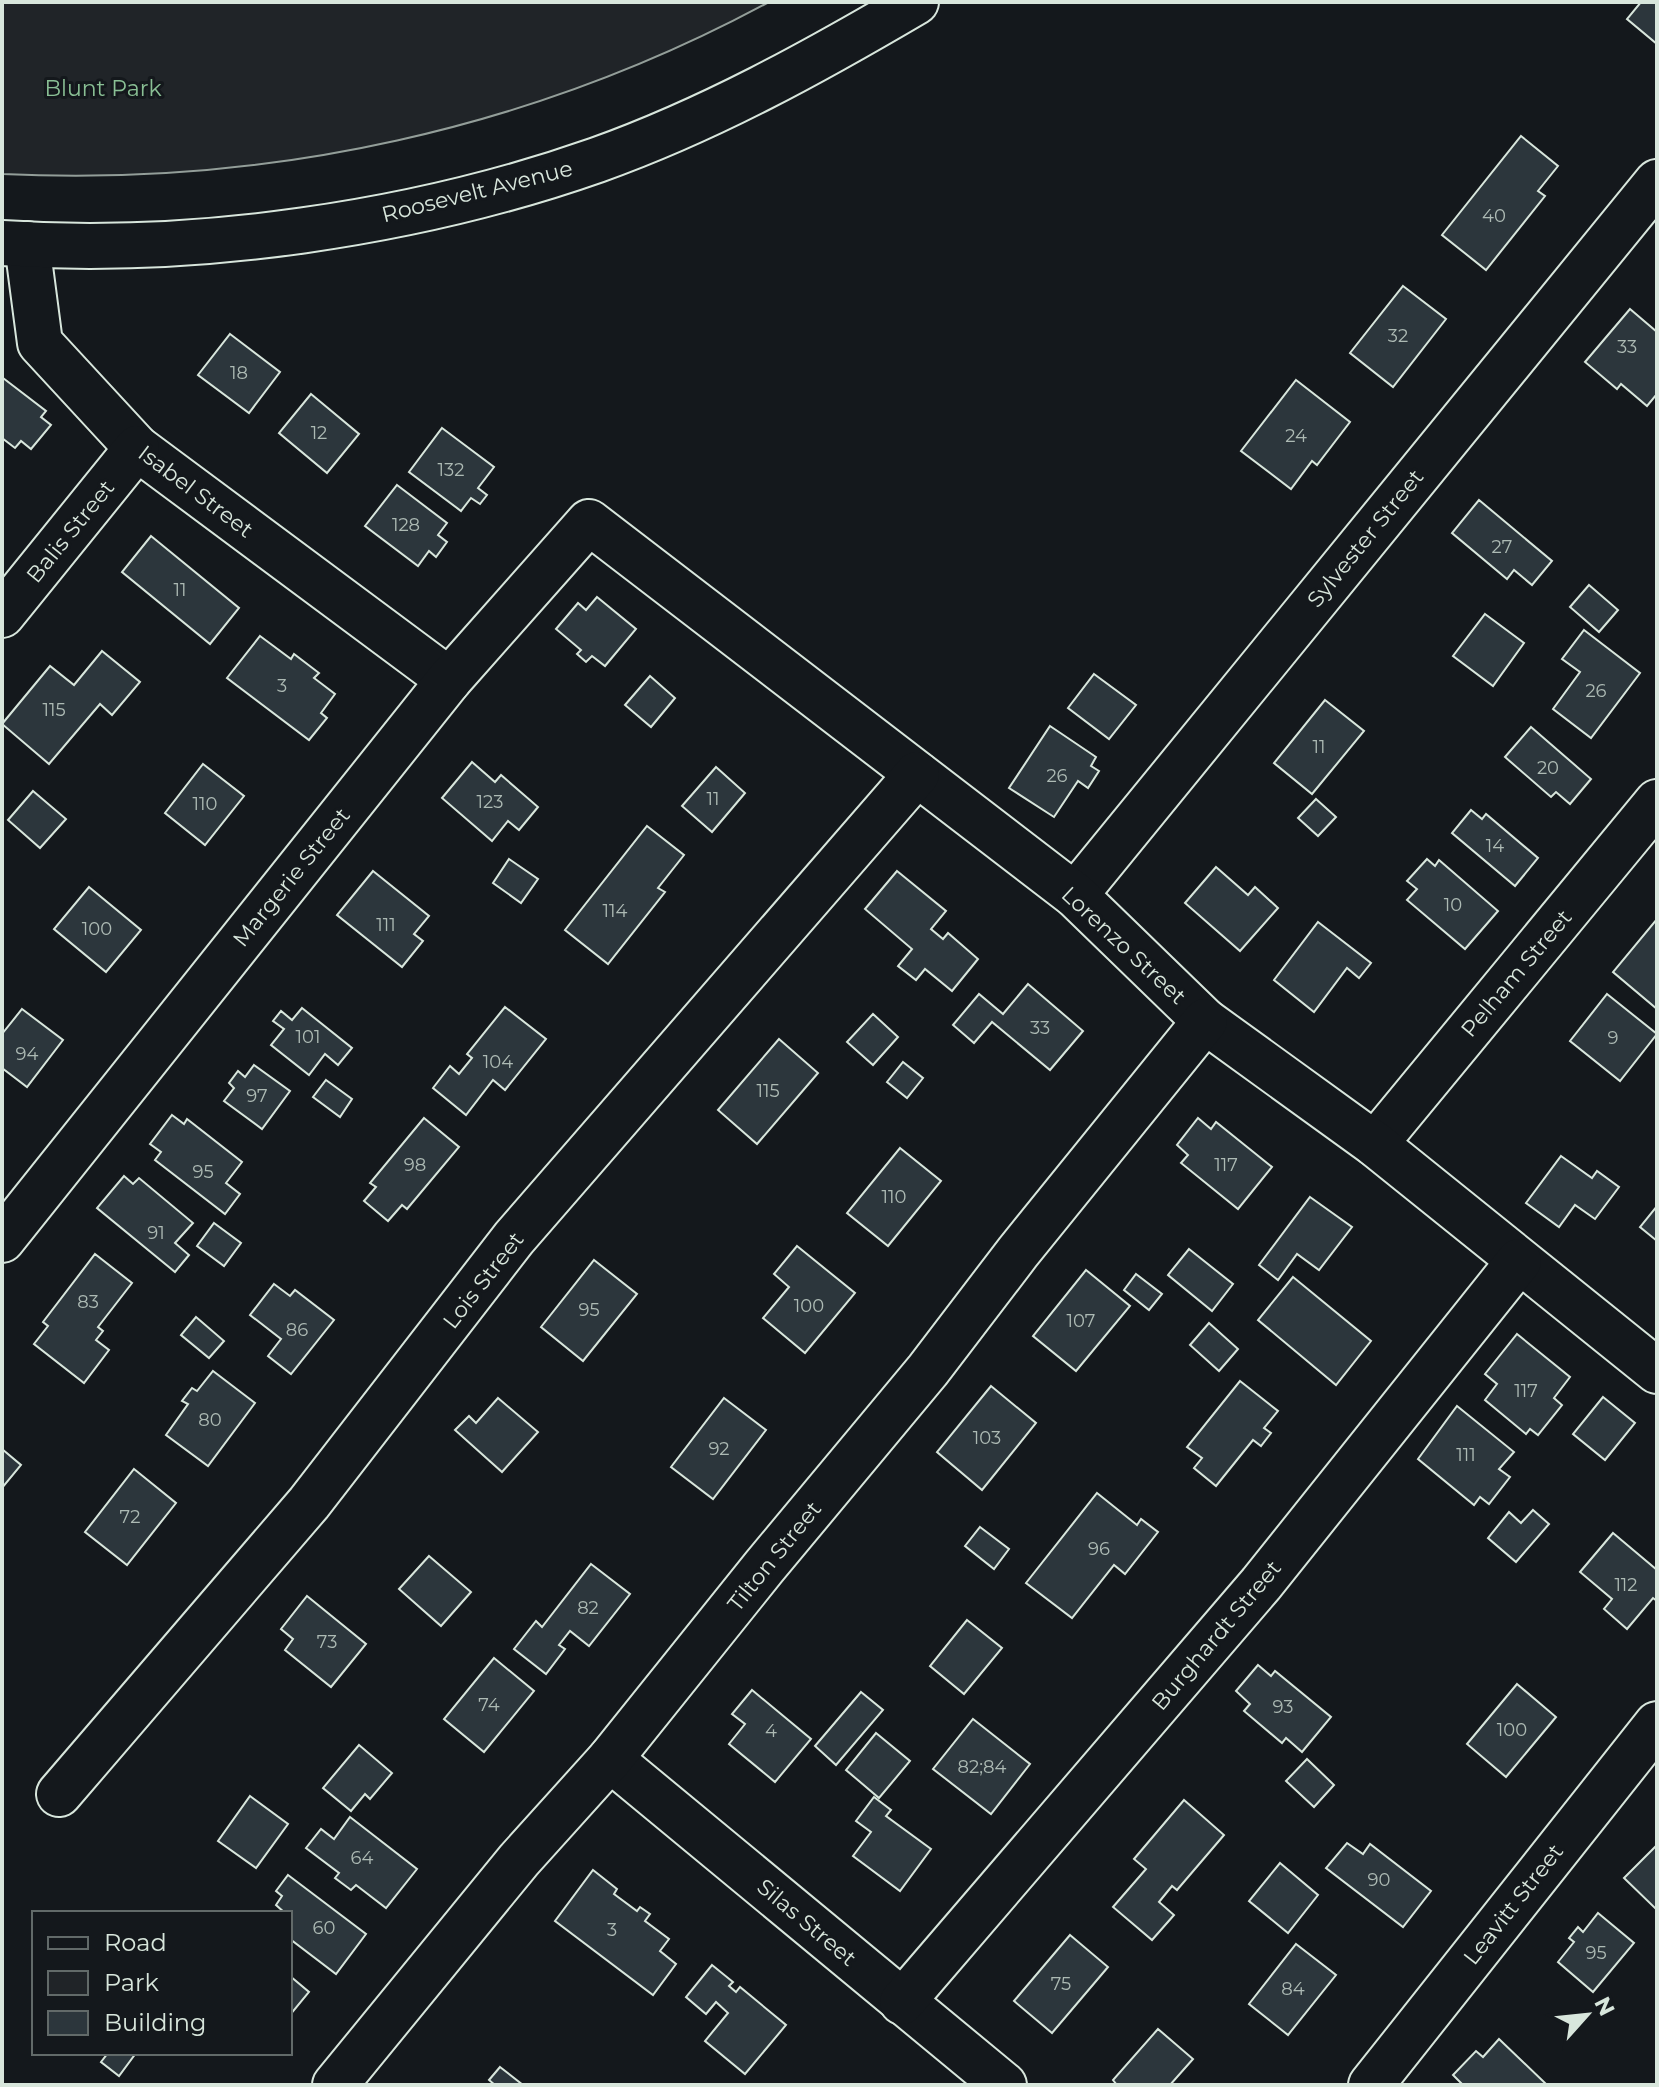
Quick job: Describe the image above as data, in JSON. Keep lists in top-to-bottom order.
{
  "streets": {
    "street": [
      "Roosevelt Avenue",
      "Isabel Street",
      "Balis Street",
      "Sylvester Street",
      "Margerie Street",
      "Lorenzo Street",
      "Pelham Street",
      "Lois Street",
      "Tilton Street",
      "Burghardt Street",
      "Leavitt Street",
      "Silas Street"
    ]
  },
  "crossings": [
    ["Roosevelt Avenue", "Isabel Street"],
    ["Isabel Street", "Balis Street"],
    ["Isabel Street", "Margerie Street"],
    ["Sylvester Street", "Lorenzo Street"],
    ["Margerie Street", "Lorenzo Street"],
    ["Lorenzo Street", "Pelham Street"],
    ["Lorenzo Street", "Lois Street"],
    ["Lorenzo Street", "Tilton Street"],
    ["Lorenzo Street", "Burghardt Street"],
    ["Tilton Street", "Silas Street"],
    ["Burghardt Street", "Silas Street"]
  ],
  "parks": ["Blunt Park"],
  "house_numbers": [
    "40",
    "32",
    "33",
    "18",
    "12",
    "24",
    "132",
    "128",
    "27",
    "11",
    "3",
    "26",
    "115",
    "11",
    "20",
    "26",
    "11",
    "123",
    "110",
    "14",
    "10",
    "114",
    "111",
    "100",
    "33",
    "101",
    "9",
    "94",
    "104",
    "115",
    "97",
    "98",
    "117",
    "95",
    "110",
    "91",
    "83",
    "100",
    "95",
    "107",
    "86",
    "117",
    "80",
    "103",
    "92",
    "111",
    "72",
    "96",
    "112",
    "82",
    "73",
    "74",
    "93",
    "100",
    "4",
    "82;84",
    "64",
    "90",
    "60",
    "3",
    "95",
    "75",
    "84"
  ],
  "legend": ["Road", "Park", "Building"],
  "north": "top right"
}
